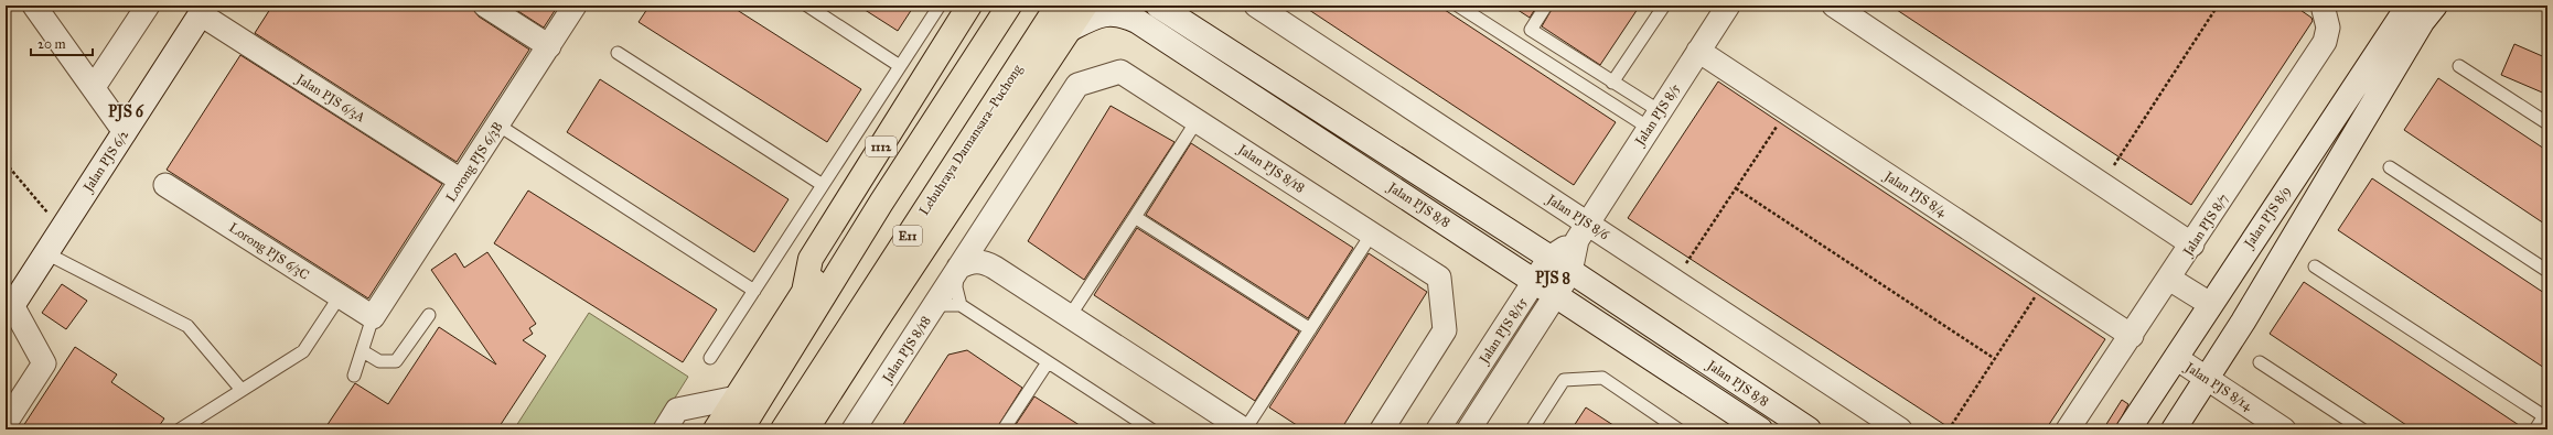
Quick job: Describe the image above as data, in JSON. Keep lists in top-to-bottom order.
{
  "streets": {
    "highway": ["Lebuhraya Damansara–Puchong", "1112", "E11"],
    "street": [
      "Jalan PJS 6/3A",
      "Jalan PJS 8/5",
      "Jalan PJS 6/2",
      "Lorong PJS 6/3B",
      "Jalan PJS 8/18",
      "Jalan PJS 8/4",
      "Jalan PJS 8/8",
      "Jalan PJS 8/6",
      "Jalan PJS 8/9",
      "Jalan PJS 8/7",
      "Lorong PJS 6/3C",
      "Jalan PJS 8/15",
      "Jalan PJS 8/14"
    ]
  },
  "crossings": [
    ["Jalan PJS 6/3A", "Jalan PJS 6/2"],
    ["Jalan PJS 6/3A", "Lorong PJS 6/3B"],
    ["Jalan PJS 8/5", "Jalan PJS 8/4"],
    ["Jalan PJS 8/5", "Jalan PJS 8/6"],
    ["Jalan PJS 8/5", "Jalan PJS 8/15"],
    ["Lorong PJS 6/3B", "Lorong PJS 6/3C"],
    ["Jalan PJS 8/4", "Jalan PJS 8/7"],
    ["Jalan PJS 8/8", "Jalan PJS 8/15"],
    ["Jalan PJS 8/6", "Jalan PJS 8/15"],
    ["Jalan PJS 8/9", "Jalan PJS 8/14"]
  ],
  "districts": ["PJS 6", "PJS 8"],
  "scale_bar": "20 m"
}
